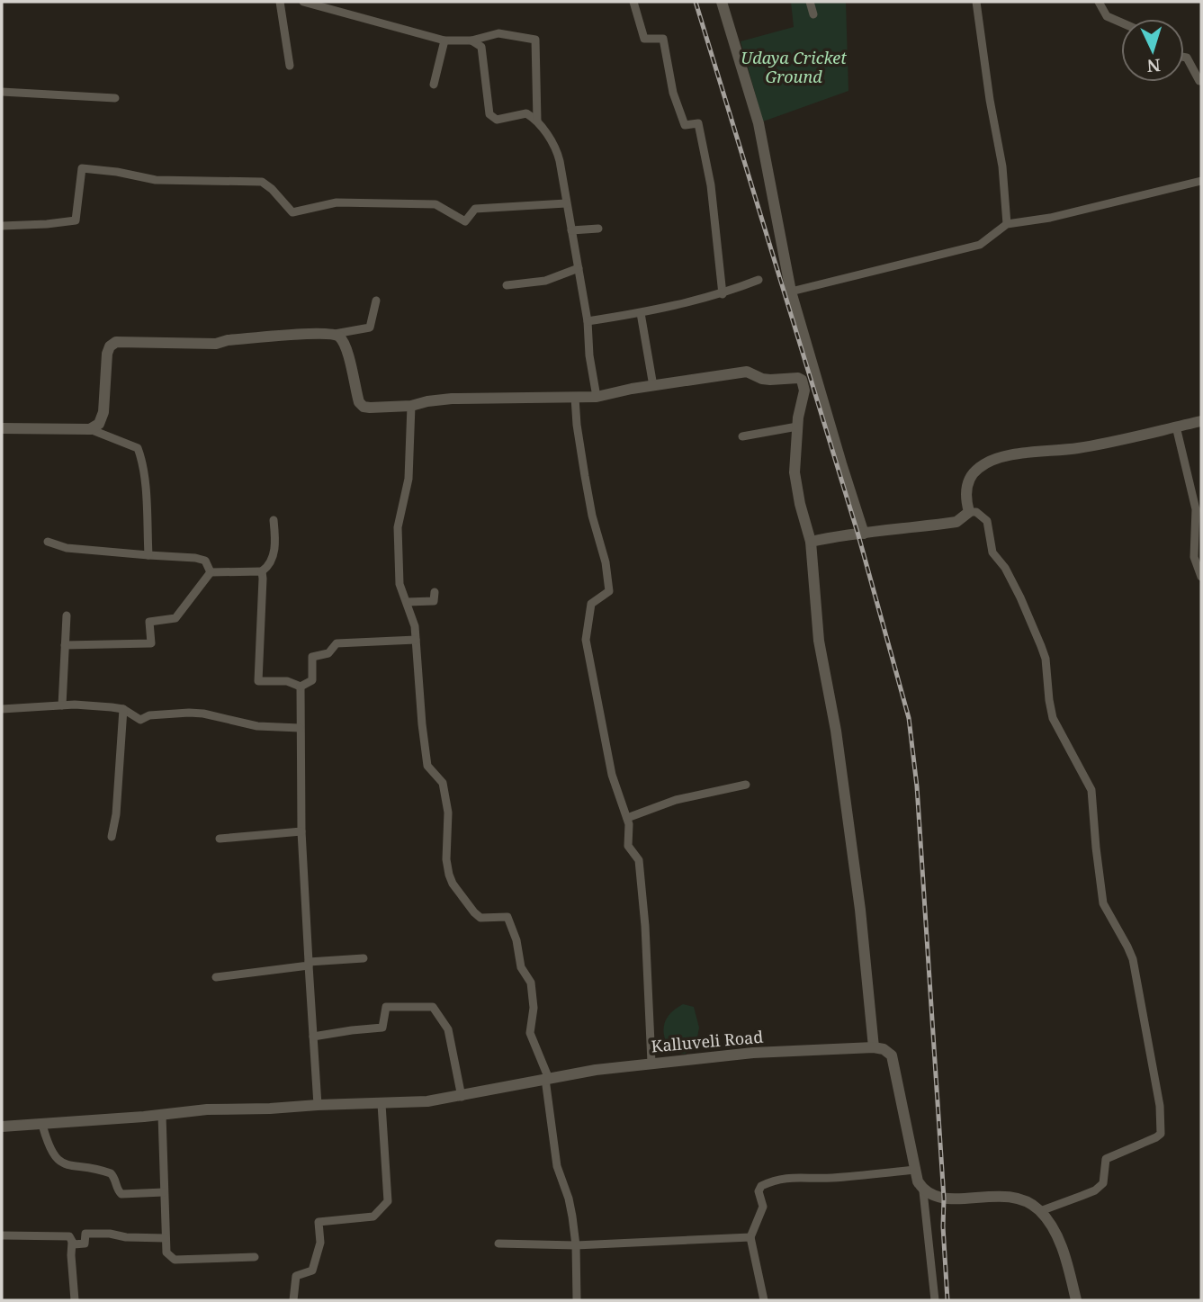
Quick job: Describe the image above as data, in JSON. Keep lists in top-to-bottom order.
{
  "streets": {
    "street": ["Kalluveli Road"]
  },
  "parks": ["Udaya Cricket Ground"],
  "north": "bottom"
}
